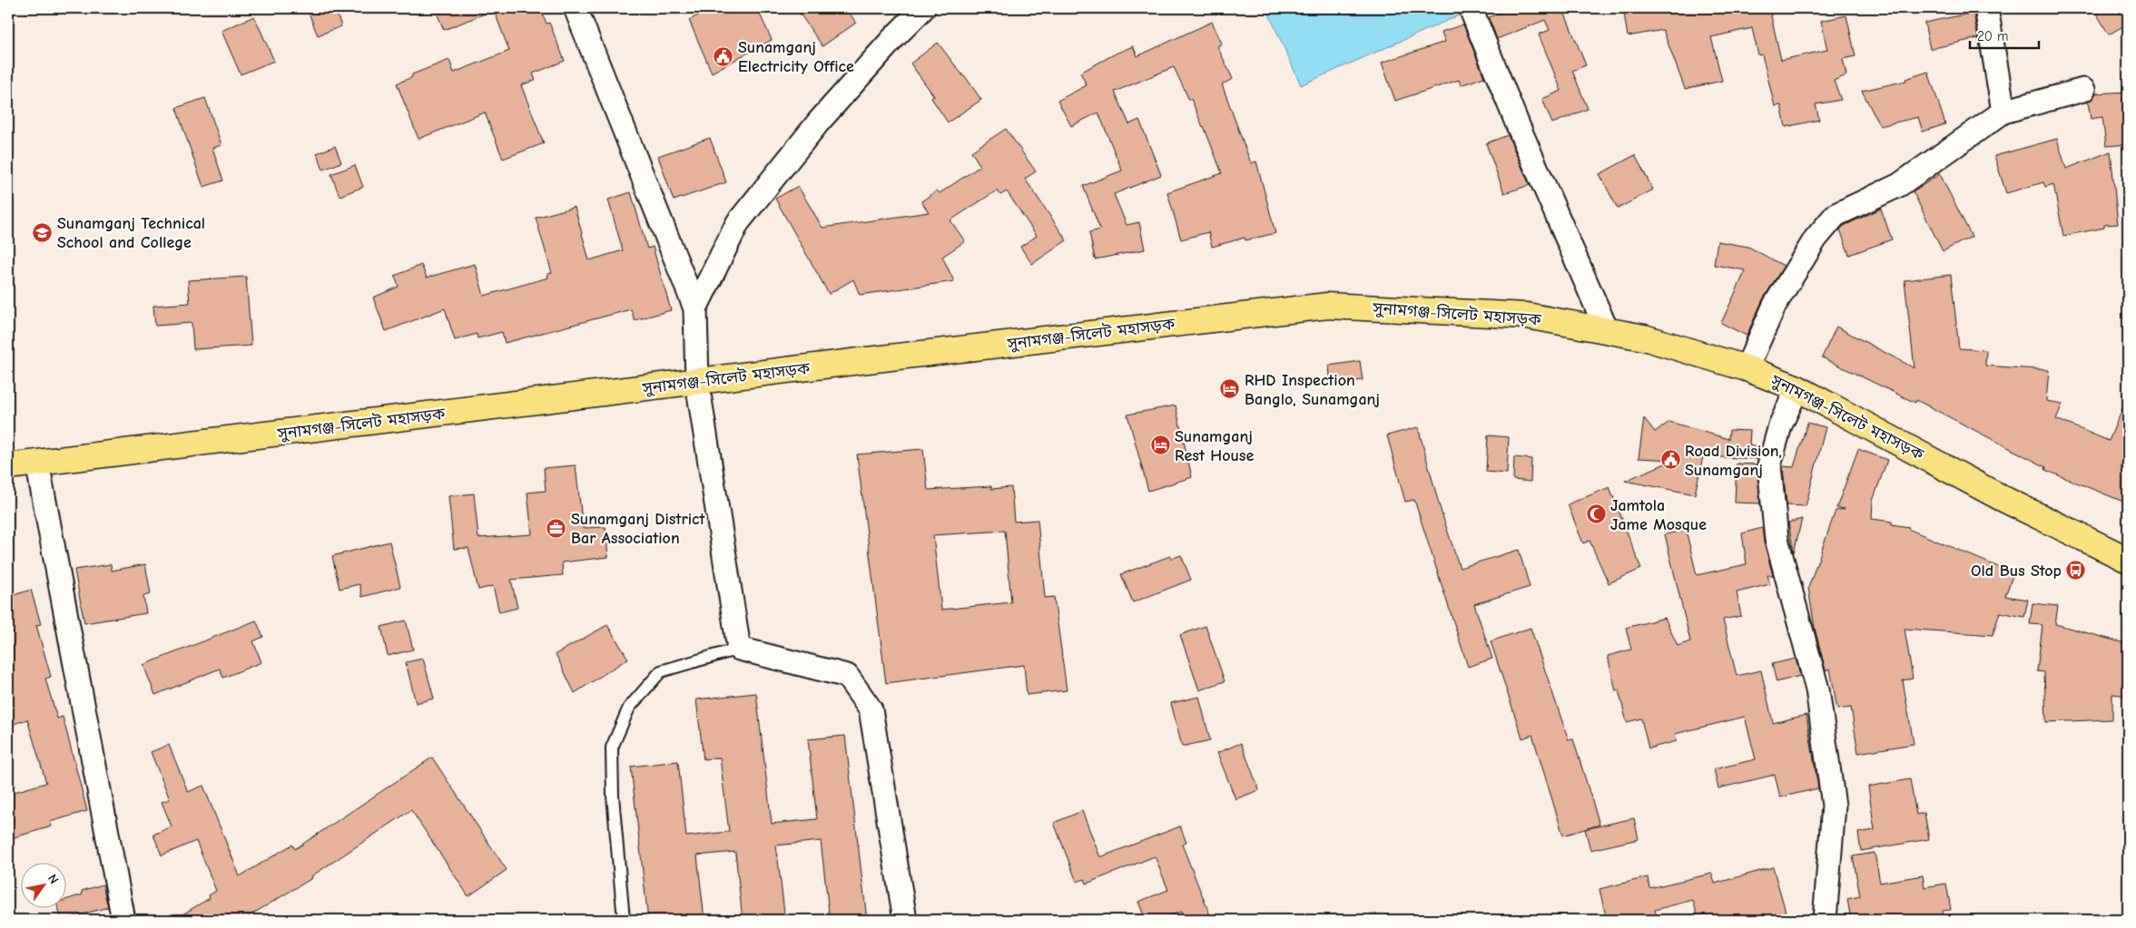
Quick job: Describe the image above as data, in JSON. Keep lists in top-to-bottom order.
{
  "streets": {
    "main road": ["সুনামগঞ্জ-সিলেট মহাসড়ক"]
  },
  "places": {
    "public building": ["Sunamganj Electricity Office", "Road Division, Sunamganj"],
    "school or university": ["Sunamganj Technical School and College"],
    "hotel": ["RHD Inspection Banglo, Sunamganj", "Sunamganj Rest House"],
    "mosque": ["Jamtola Jame Mosque"],
    "office": ["Sunamganj District Bar Association"],
    "bus stop": ["Old Bus Stop"]
  },
  "scale_bar": "20 m",
  "north": "top right"
}
